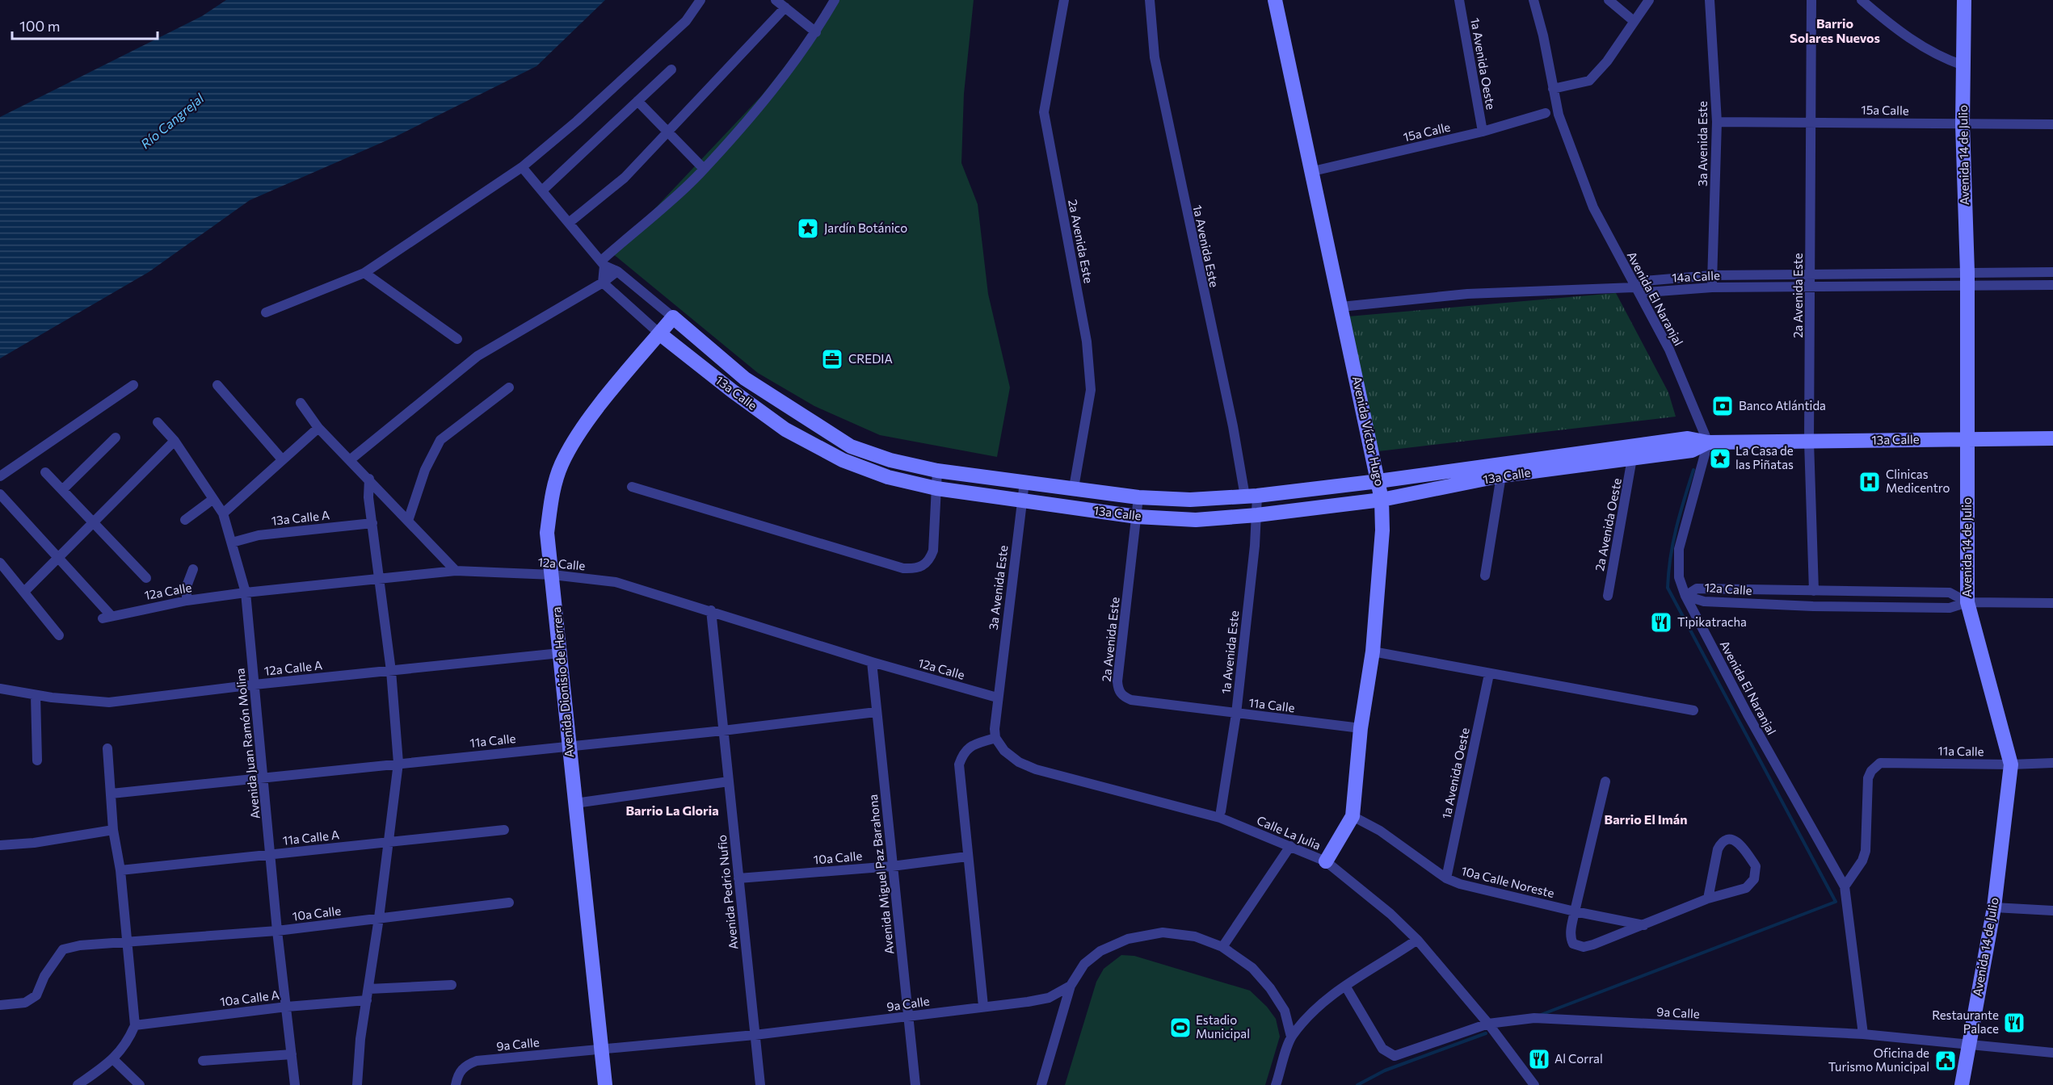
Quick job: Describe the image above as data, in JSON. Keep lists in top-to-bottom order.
{
  "streets": {
    "street": [
      "1a Avenida Oeste",
      "15a Calle",
      "3a Avenida Este",
      "Avenida 14 de Julio",
      "2a Avenida Este",
      "1a Avenida Este",
      "14a Calle",
      "Avenida El Naranjal",
      "13a Calle",
      "Avenida Víctor Hugo",
      "13a Calle A",
      "2a Avenida Oeste",
      "12a Calle",
      "12a Calle A",
      "Avenida Dionisio de Herrera",
      "11a Calle",
      "Avenida Juan Ramón Molina",
      "Calle La Julia",
      "11a Calle A",
      "10a Calle",
      "Avenida Miguel Paz Barahona",
      "10a Calle Noreste",
      "Avenida Pedrio Nufio",
      "10a Calle A",
      "9a Calle"
    ]
  },
  "crossings": [
    ["1a Avenida Oeste", "15a Calle"],
    ["1a Avenida Oeste", "10a Calle Noreste"],
    ["15a Calle", "3a Avenida Este"],
    ["15a Calle", "Avenida 14 de Julio"],
    ["15a Calle", "2a Avenida Este"],
    ["15a Calle", "Avenida Víctor Hugo"],
    ["3a Avenida Este", "14a Calle"],
    ["3a Avenida Este", "13a Calle"],
    ["3a Avenida Este", "12a Calle"],
    ["Avenida 14 de Julio", "14a Calle"],
    ["Avenida 14 de Julio", "13a Calle"],
    ["Avenida 14 de Julio", "12a Calle"],
    ["Avenida 14 de Julio", "11a Calle"],
    ["Avenida 14 de Julio", "9a Calle"],
    ["2a Avenida Este", "14a Calle"],
    ["2a Avenida Este", "13a Calle"],
    ["2a Avenida Este", "12a Calle"],
    ["2a Avenida Este", "11a Calle"],
    ["1a Avenida Este", "13a Calle"],
    ["1a Avenida Este", "11a Calle"],
    ["14a Calle", "Avenida El Naranjal"],
    ["14a Calle", "Avenida Víctor Hugo"],
    ["Avenida El Naranjal", "13a Calle"],
    ["Avenida El Naranjal", "12a Calle"],
    ["Avenida El Naranjal", "11a Calle"],
    ["Avenida El Naranjal", "9a Calle"],
    ["13a Calle", "Avenida Víctor Hugo"],
    ["13a Calle", "2a Avenida Oeste"],
    ["13a Calle", "Avenida Dionisio de Herrera"],
    ["Avenida Víctor Hugo", "11a Calle"],
    ["Avenida Víctor Hugo", "Calle La Julia"],
    ["Avenida Víctor Hugo", "10a Calle Noreste"],
    ["13a Calle A", "Avenida Juan Ramón Molina"],
    ["12a Calle", "Avenida Dionisio de Herrera"],
    ["12a Calle", "Avenida Juan Ramón Molina"],
    ["12a Calle", "Avenida Miguel Paz Barahona"],
    ["12a Calle", "Avenida Pedrio Nufio"],
    ["12a Calle A", "Avenida Dionisio de Herrera"],
    ["12a Calle A", "Avenida Juan Ramón Molina"],
    ["Avenida Dionisio de Herrera", "11a Calle"],
    ["Avenida Dionisio de Herrera", "9a Calle"],
    ["11a Calle", "Avenida Juan Ramón Molina"],
    ["11a Calle", "Avenida Miguel Paz Barahona"],
    ["11a Calle", "Avenida Pedrio Nufio"],
    ["Avenida Juan Ramón Molina", "11a Calle A"],
    ["Avenida Juan Ramón Molina", "10a Calle"],
    ["Avenida Juan Ramón Molina", "10a Calle A"],
    ["Calle La Julia", "9a Calle"],
    ["10a Calle", "Avenida Miguel Paz Barahona"],
    ["10a Calle", "Avenida Pedrio Nufio"],
    ["Avenida Miguel Paz Barahona", "9a Calle"],
    ["Avenida Pedrio Nufio", "9a Calle"]
  ],
  "districts": ["Barrio Solares Nuevos", "Barrio La Gloria", "Barrio El Imán"],
  "water": ["Río Cangrejal"],
  "places": {
    "place": ["Jardín Botánico", "La Casa de las Piñatas"],
    "office": ["CREDIA"],
    "bank": ["Banco Atlántida"],
    "hospital": ["Clinicas Medicentro"],
    "restaurant": ["Tipikatracha", "Restaurante Palace", "Al Corral"],
    "sports": ["Estadio Municipal"],
    "public building": ["Oficina de Turismo Municipal"]
  },
  "scale_bar": "100 m"
}
